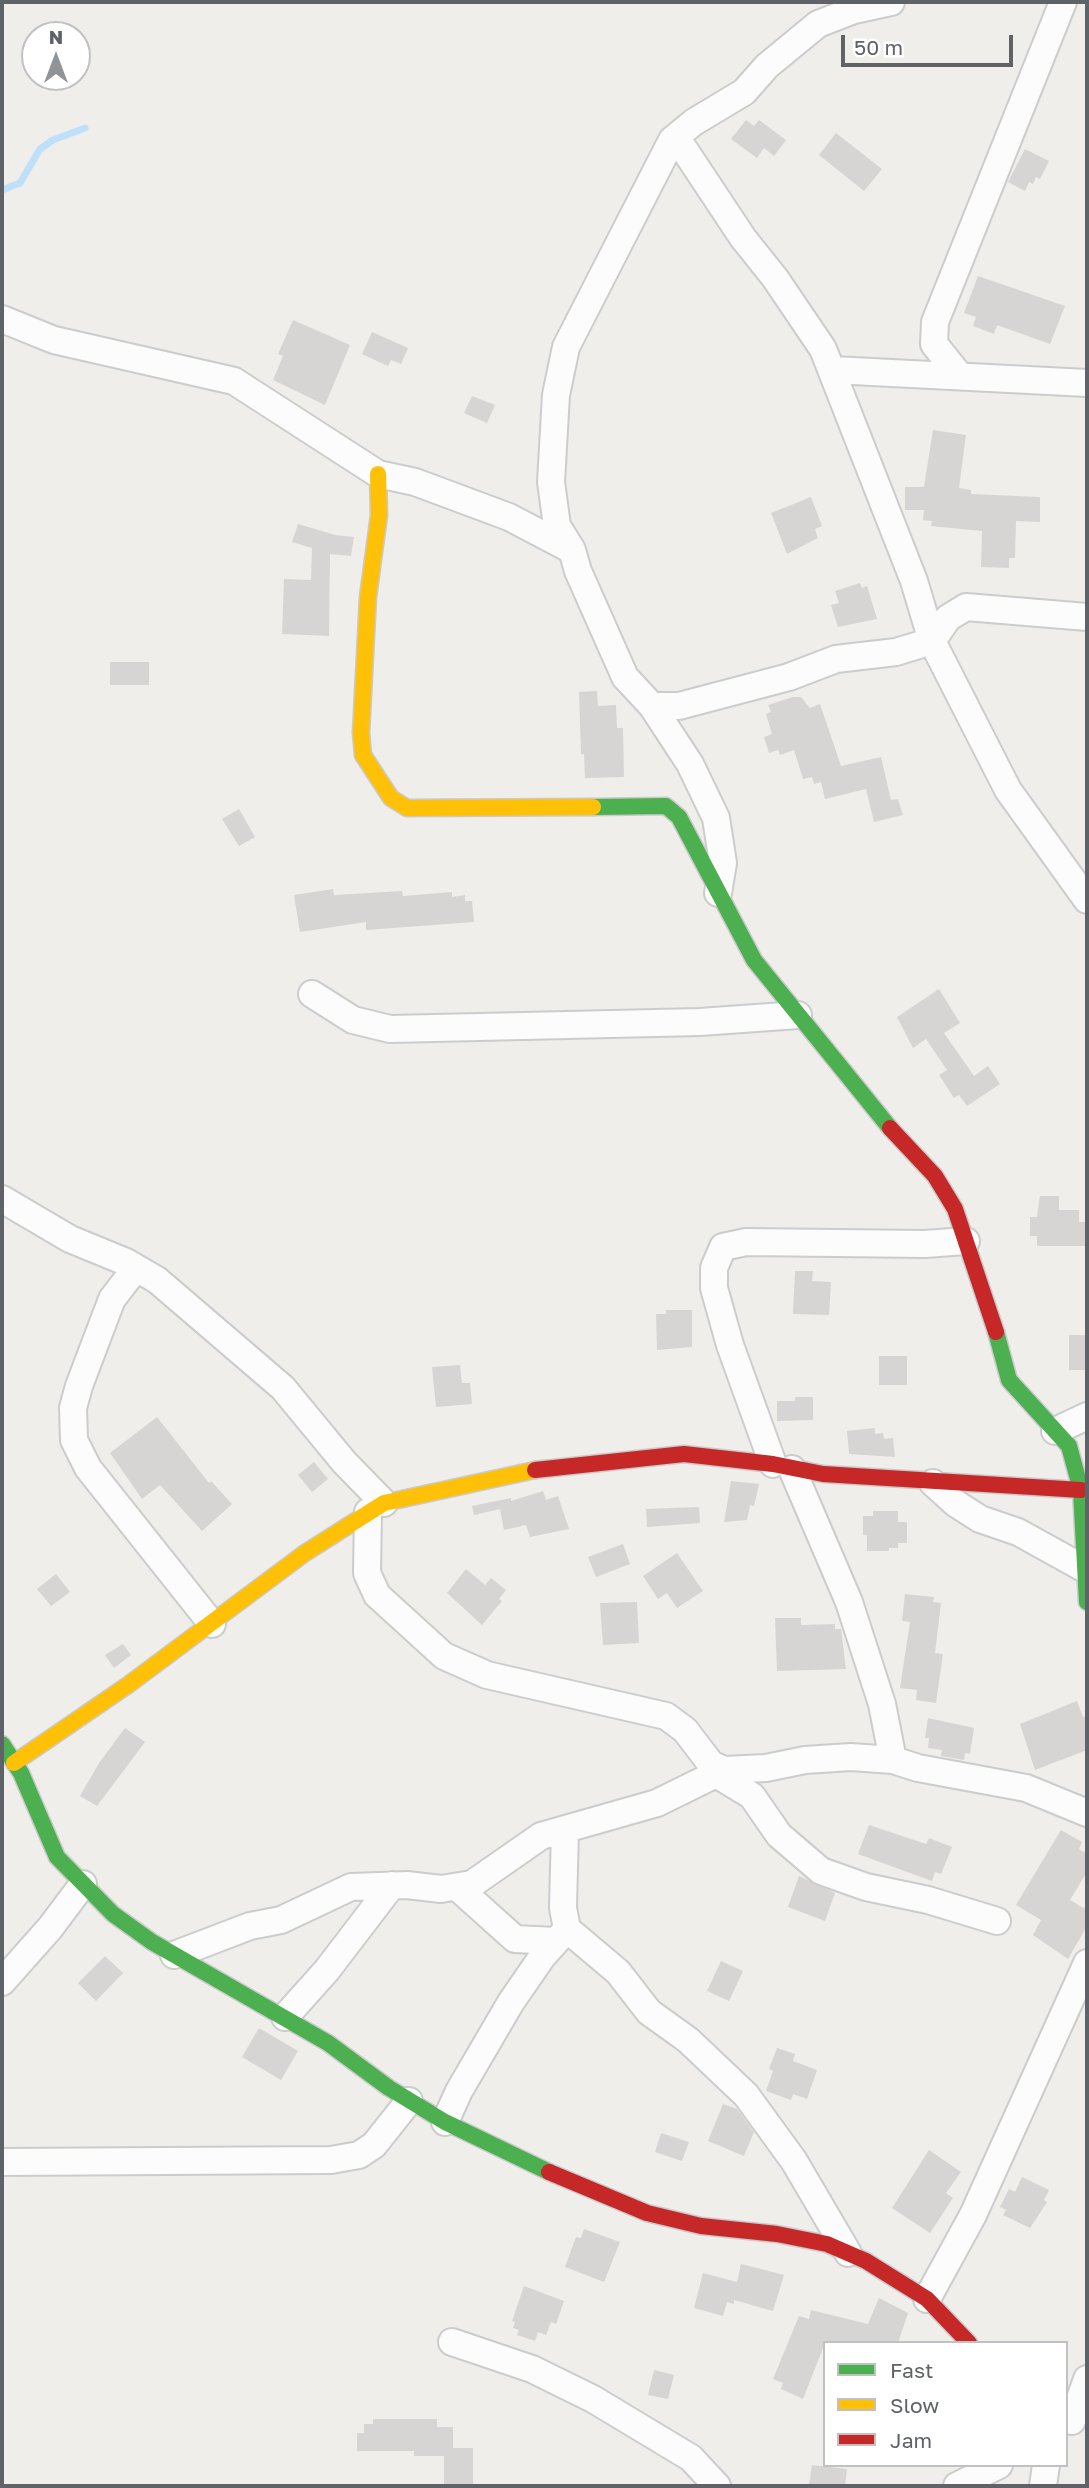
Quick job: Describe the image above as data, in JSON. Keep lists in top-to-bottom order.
{
  "legend": ["Fast", "Slow", "Jam"],
  "scale_bar": "50 m",
  "north": "top"
}
